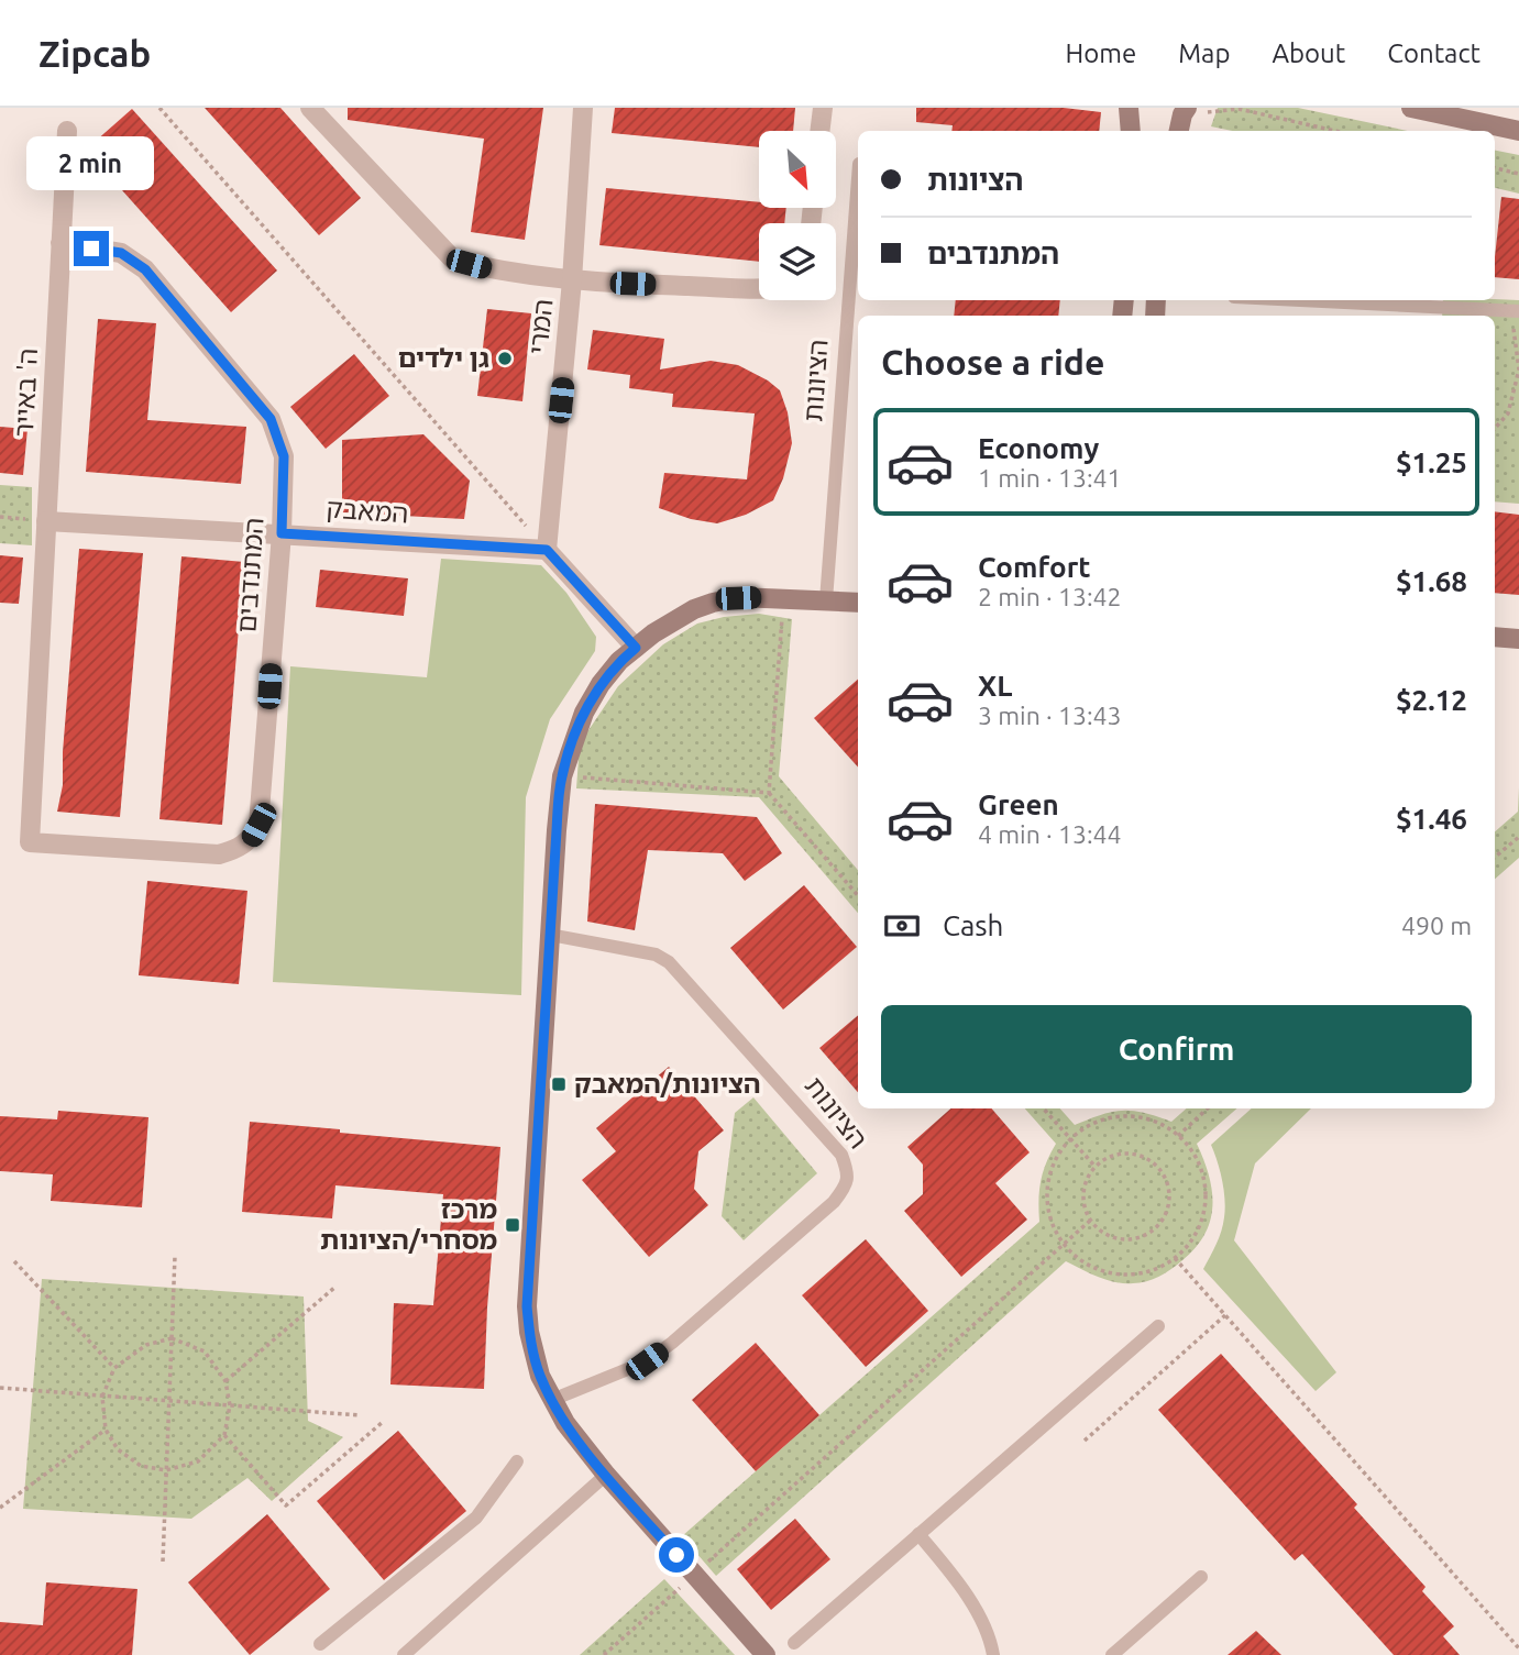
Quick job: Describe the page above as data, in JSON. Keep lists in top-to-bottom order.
{
  "streets": {
    "street": [
      "המרי",
      "ה' באייר",
      "המאבק",
      "המתנדבים"
    ],
    "lane": ["הציונות"]
  },
  "crossings": [
    ["המרי", "המאבק"],
    ["ה' באייר", "המאבק"],
    ["ה' באייר", "המתנדבים"],
    ["המאבק", "המתנדבים"]
  ],
  "places": {
    "other": ["גן ילדים"],
    "transit": ["הציונות/המאבק", "מרכז מסחרי/הציונות"]
  },
  "north": "bottom right",
  "page": {
    "header": "Zipcab",
    "nav": [
      "Home",
      "Map",
      "About",
      "Contact"
    ],
    "banner": ["הציונות", "המתנדבים"],
    "bubble": "2 min",
    "heading": "Choose a ride",
    "list": [
      {
        "name": "Economy",
        "note": "1 min · 13:41",
        "value": "$1.25"
      },
      {
        "name": "Comfort",
        "note": "2 min · 13:42",
        "value": "$1.68"
      },
      {
        "name": "XL",
        "note": "3 min · 13:43",
        "value": "$2.12"
      },
      {
        "name": "Green",
        "note": "4 min · 13:44",
        "value": "$1.46"
      }
    ],
    "pay": ["Cash", "490 m"],
    "buttons": "Confirm"
  }
}
